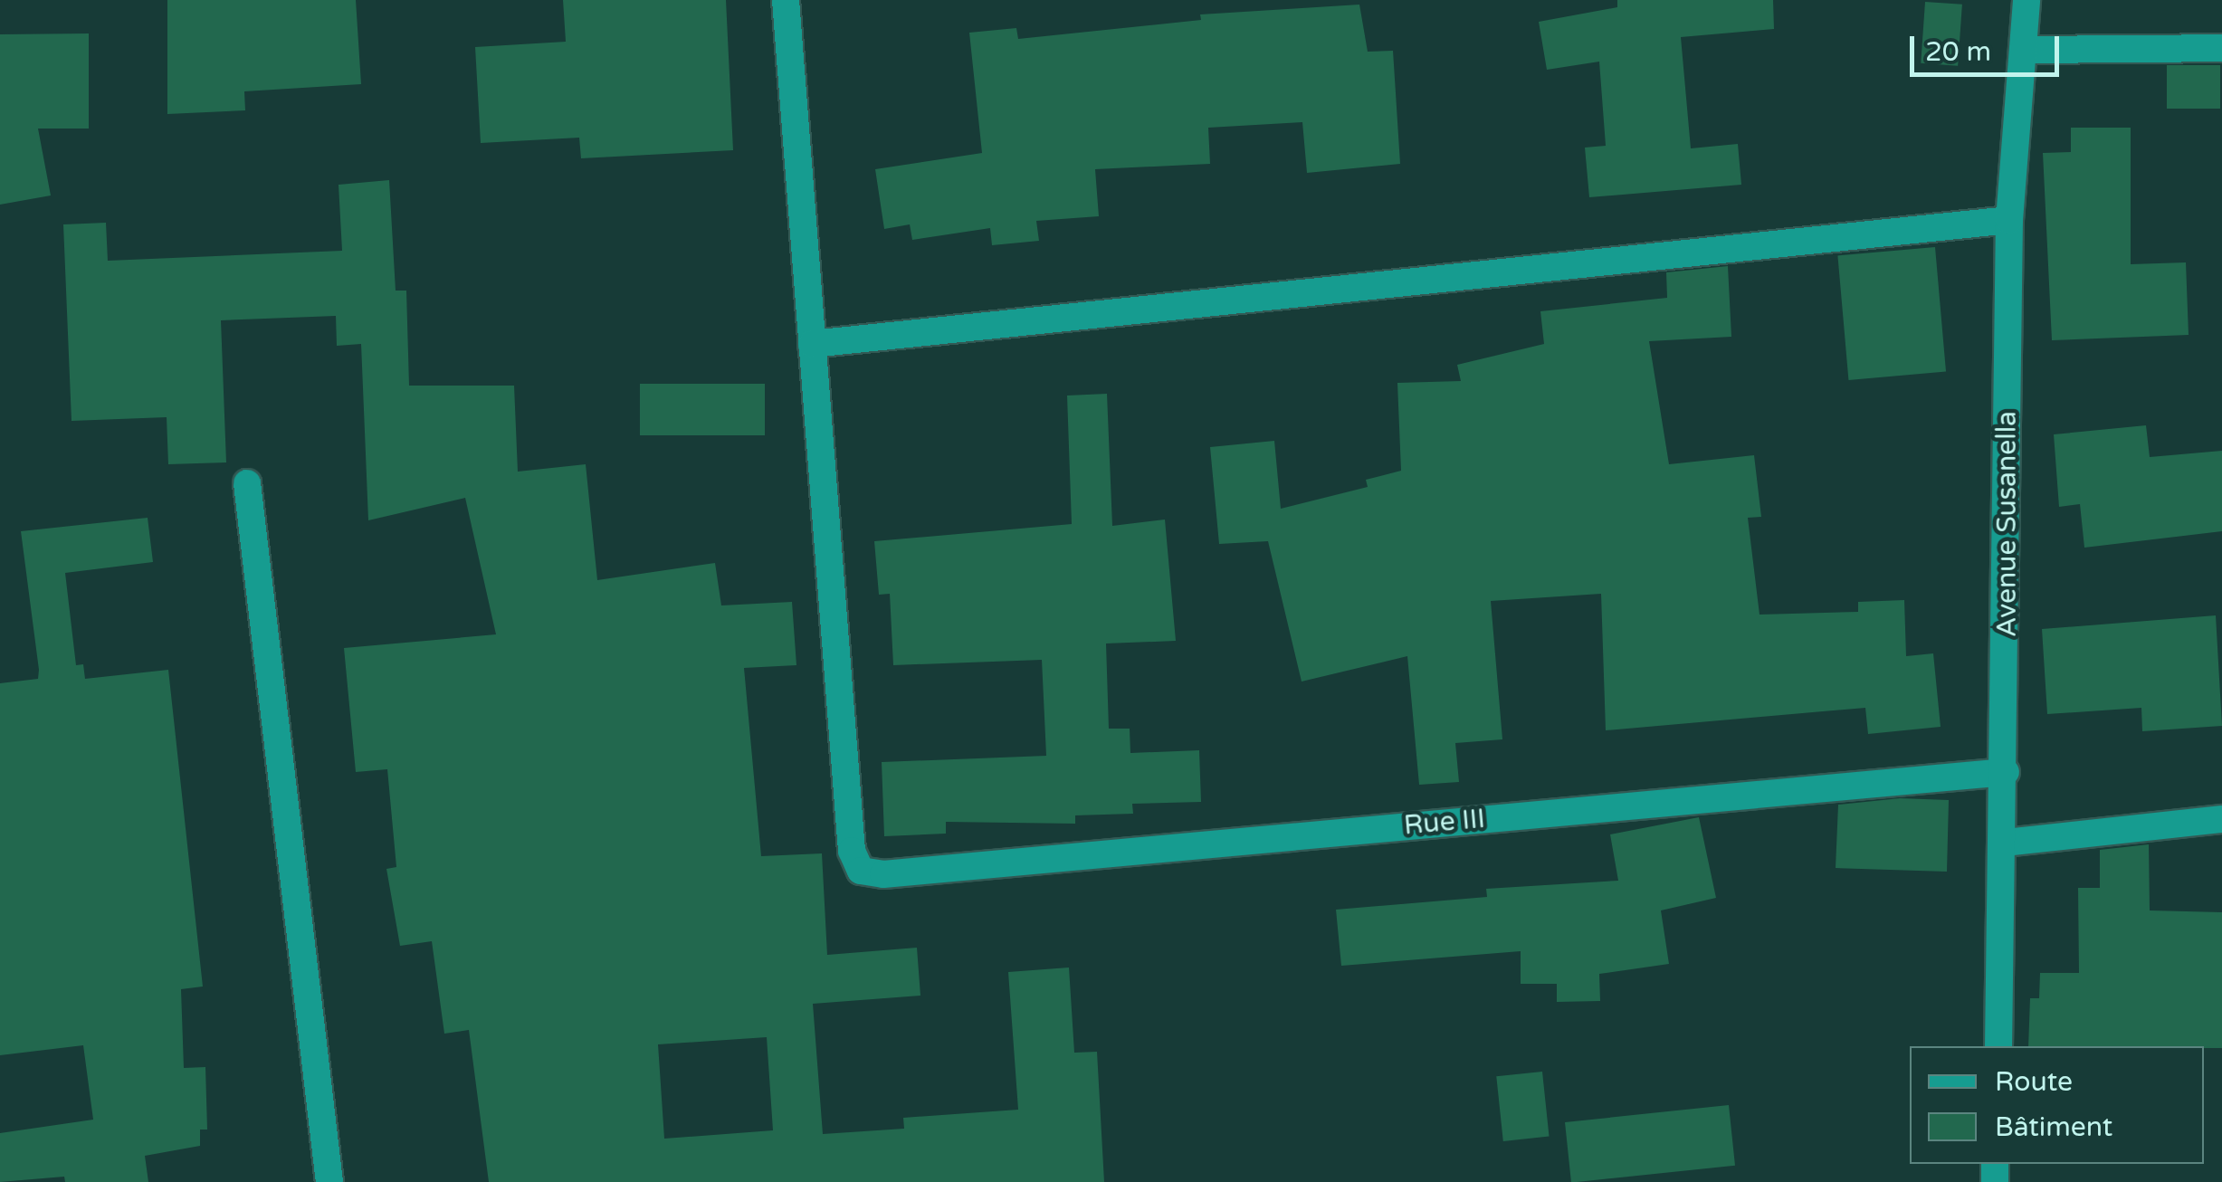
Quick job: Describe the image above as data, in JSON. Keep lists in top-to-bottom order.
{
  "streets": {
    "street": ["Avenue Susanella", "Rue III"]
  },
  "crossings": [
    ["Avenue Susanella", "Rue III"]
  ],
  "legend": ["Route", "Bâtiment"],
  "scale_bar": "20 m"
}
